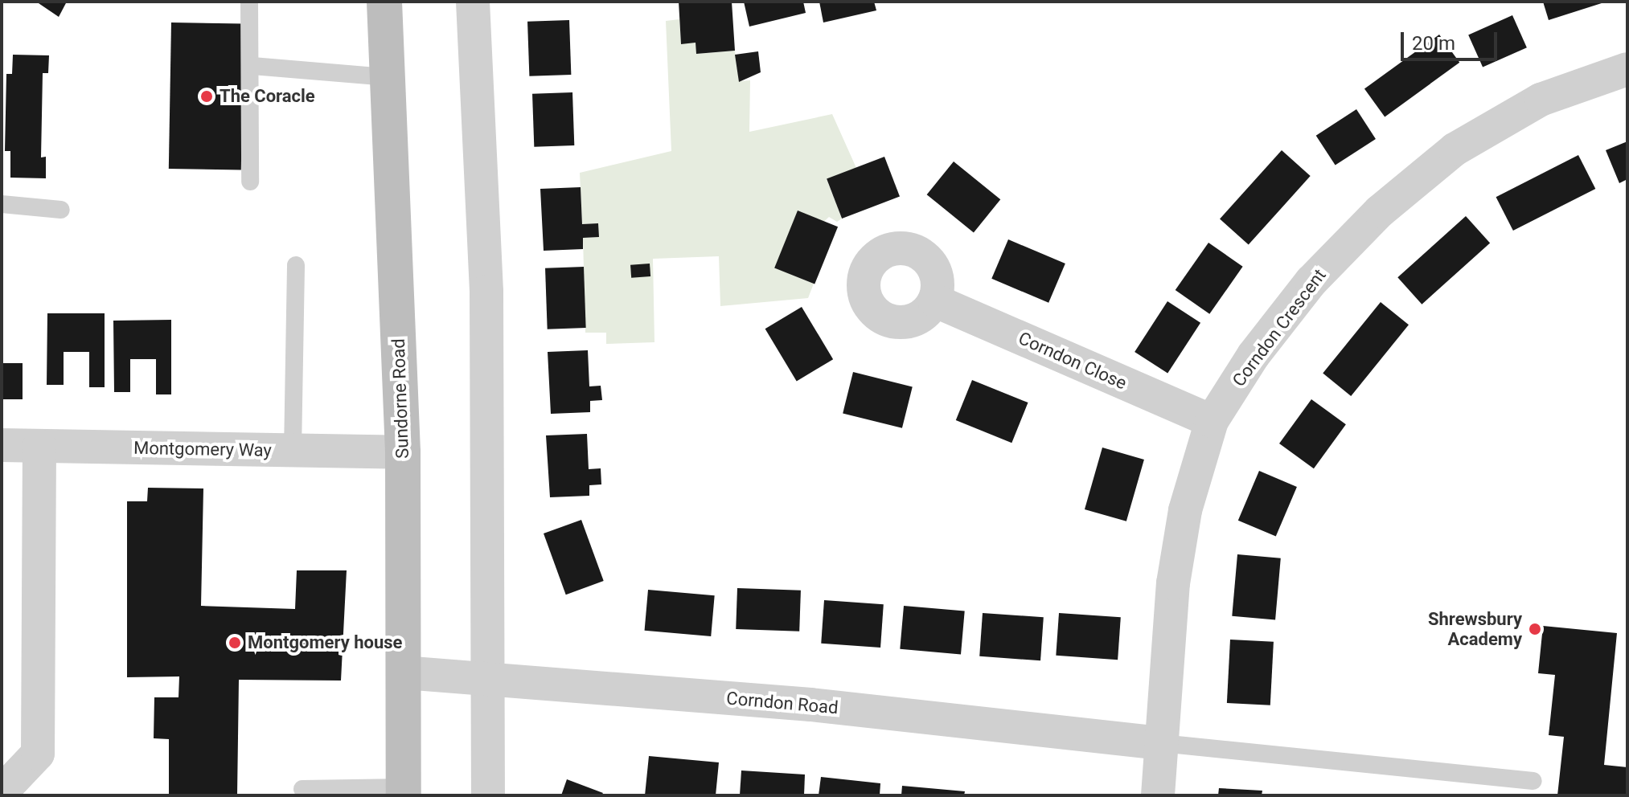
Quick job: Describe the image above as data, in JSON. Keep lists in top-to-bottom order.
{
  "streets": {
    "main road": ["Sundorne Road"],
    "street": [
      "Corndon Crescent",
      "Corndon Close",
      "Montgomery Way",
      "Corndon Road"
    ]
  },
  "crossings": [
    ["Corndon Crescent", "Corndon Close"],
    ["Corndon Crescent", "Corndon Road"],
    ["Sundorne Road", "Montgomery Way"],
    ["Sundorne Road", "Corndon Road"]
  ],
  "places": ["The Coracle", "Shrewsbury Academy", "Montgomery house"],
  "scale_bar": "20 m"
}
